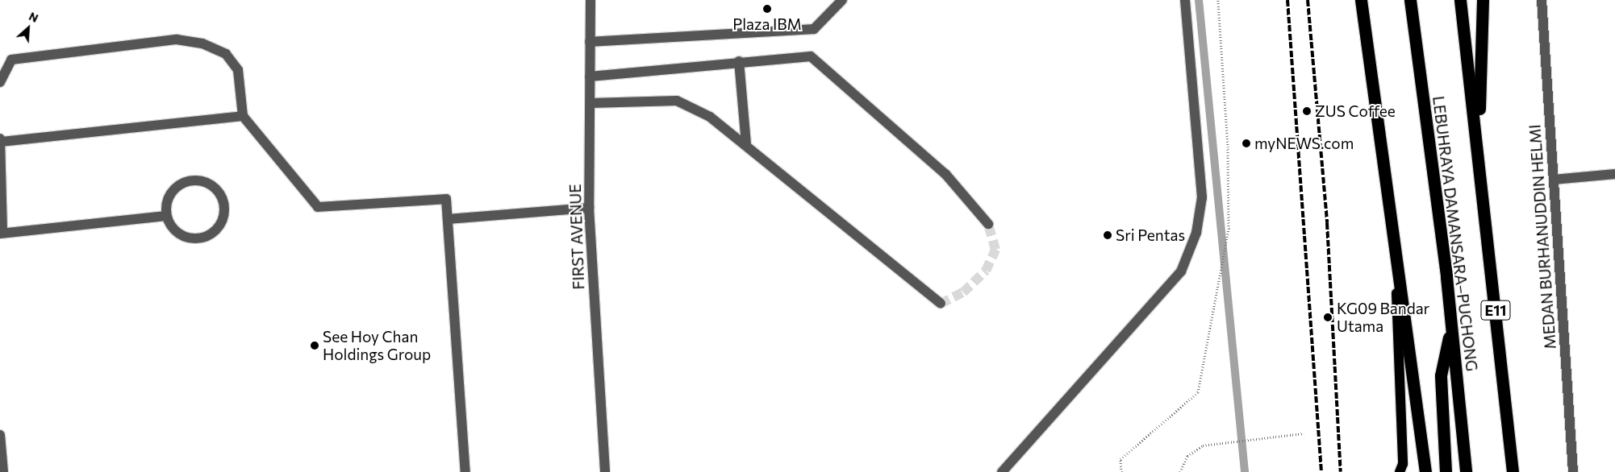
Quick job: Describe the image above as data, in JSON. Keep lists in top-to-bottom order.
{
  "streets": {
    "highway": ["LEBUHRAYA DAMANSARA–PUCHONG", "E11"],
    "street": ["FIRST AVENUE", "MEDAN BURHANUDDIN HELMI"]
  },
  "places": [
    "Plaza IBM",
    "ZUS Coffee",
    "myNEWS.com",
    "Sri Pentas",
    "KG09 Bandar Utama",
    "See Hoy Chan Holdings Group"
  ],
  "north": "top right"
}
